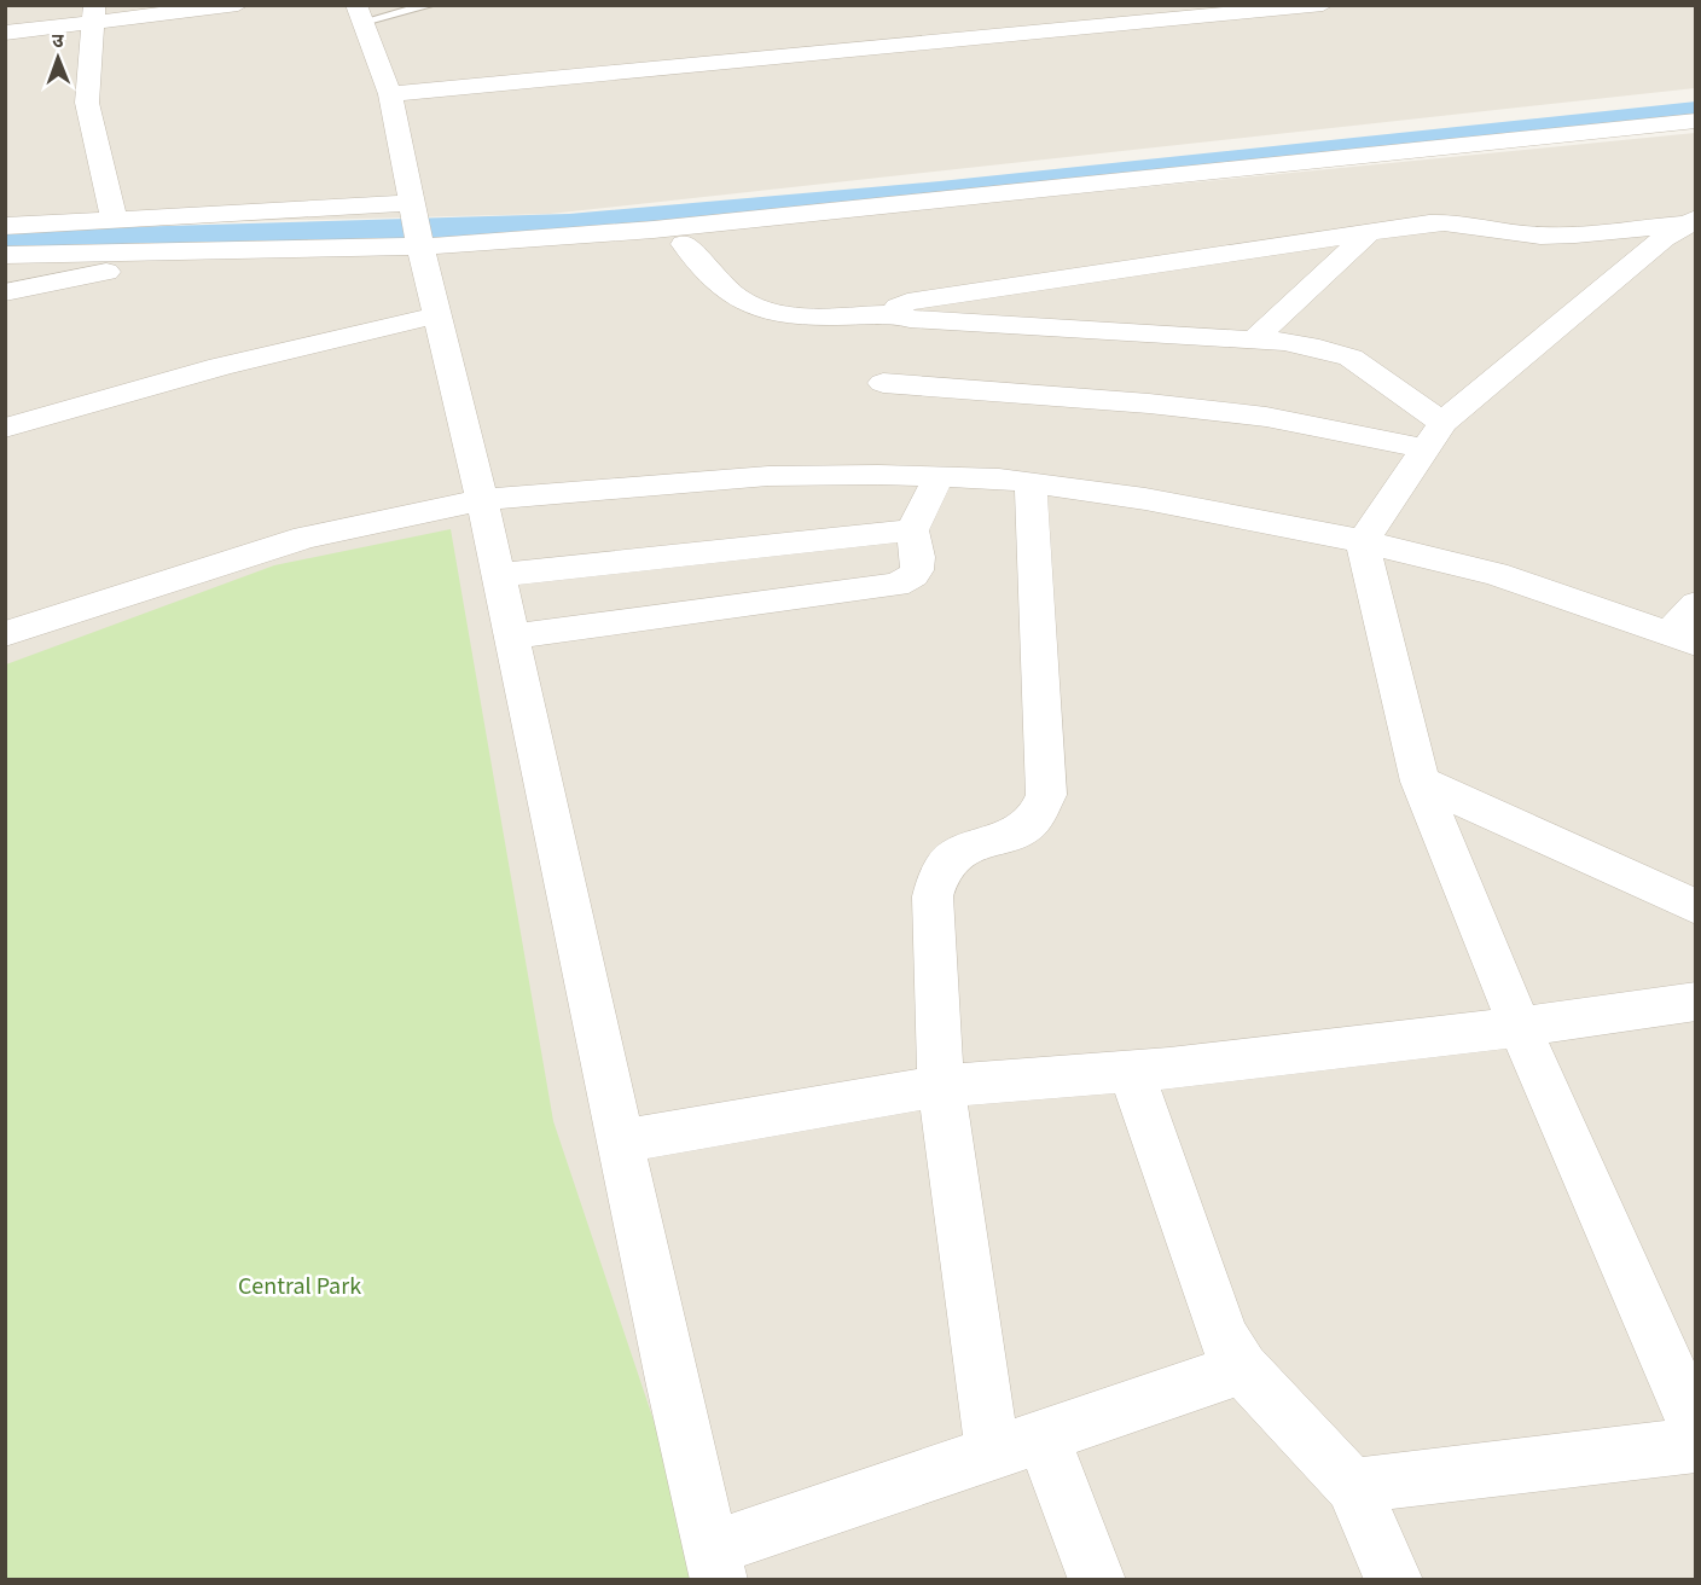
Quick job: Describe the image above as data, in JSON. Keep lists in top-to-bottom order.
{
  "parks": ["Central Park"],
  "north": "top"
}
